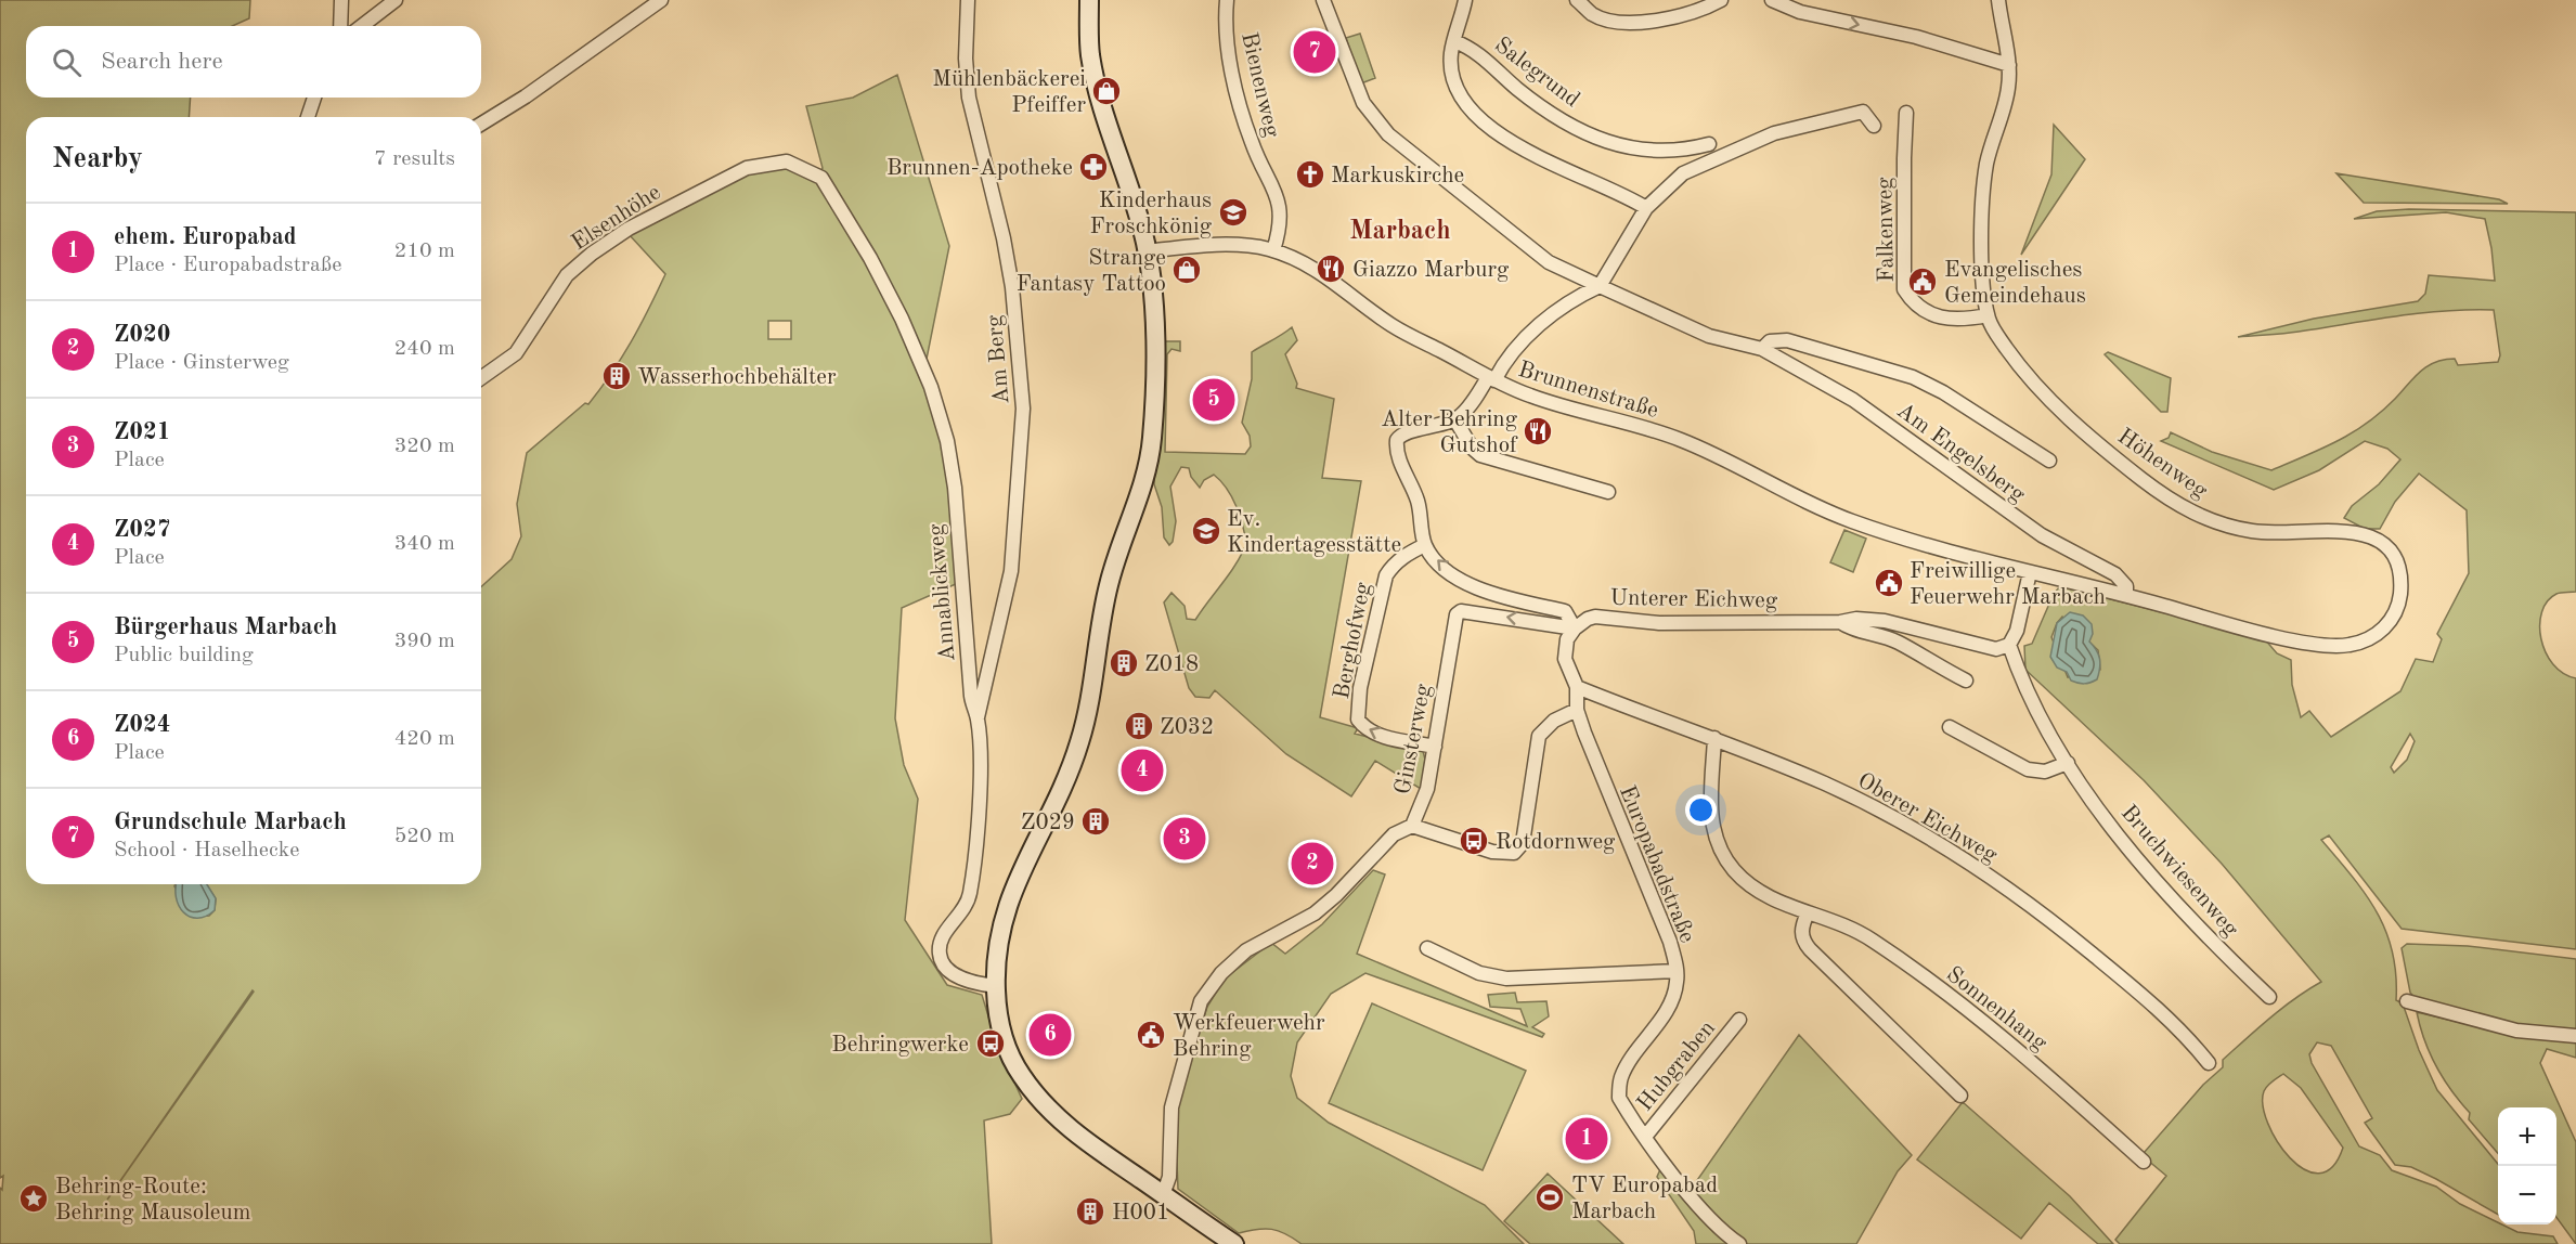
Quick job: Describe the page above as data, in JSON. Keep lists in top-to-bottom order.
{
  "streets": {
    "street": [
      "Salegrund",
      "Bienenweg",
      "Elsenhöhe",
      "Falkenweg",
      "Am Berg",
      "Brunnenstraße",
      "Am Engelsberg",
      "Höhenweg",
      "Annablickweg",
      "Unterer Eichweg",
      "Berghofweg",
      "Ginsterweg",
      "Oberer Eichweg",
      "Europabadstraße",
      "Bruchwiesenweg",
      "Sonnenhang",
      "Hubgraben"
    ]
  },
  "crossings": [
    ["Bienenweg", "Brunnenstraße"],
    ["Elsenhöhe", "Annablickweg"],
    ["Falkenweg", "Höhenweg"],
    ["Am Berg", "Annablickweg"],
    ["Brunnenstraße", "Höhenweg"],
    ["Am Engelsberg", "Höhenweg"],
    ["Unterer Eichweg", "Ginsterweg"],
    ["Unterer Eichweg", "Bruchwiesenweg"],
    ["Berghofweg", "Ginsterweg"],
    ["Oberer Eichweg", "Europabadstraße"],
    ["Oberer Eichweg", "Sonnenhang"],
    ["Europabadstraße", "Hubgraben"]
  ],
  "districts": ["Marbach"],
  "places": {
    "shop": ["Mühlenbäckerei Pfeiffer", "Strange Fantasy Tattoo"],
    "pharmacy": ["Brunnen-Apotheke"],
    "church": ["Markuskirche"],
    "school or university": ["Kinderhaus Froschkönig", "Ev. Kindertagesstätte"],
    "restaurant": ["Giazzo Marburg", "Alter Behring Gutshof"],
    "public building": ["Evangelisches Gemeindehaus", "Freiwillige Feuerwehr Marbach", "Werkfeuerwehr Behring"],
    "building": [
      "Wasserhochbehälter",
      "Z018",
      "Z032",
      "Z029",
      "H001"
    ],
    "bus stop": ["Rotdornweg", "Behringwerke"],
    "sports": ["TV Europabad Marbach"],
    "place": ["Behring-Route: Behring Mausoleum"]
  },
  "page": {
    "search": "Search here",
    "pins": [
      "7",
      "5",
      "4",
      "3",
      "2",
      "6",
      "1"
    ],
    "heading": ["Nearby", "7 results"],
    "list": [
      {
        "mark": "1",
        "name": "ehem. Europabad",
        "note": "Place · Europabadstraße",
        "value": "210 m"
      },
      {
        "mark": "2",
        "name": "Z020",
        "note": "Place · Ginsterweg",
        "value": "240 m"
      },
      {
        "mark": "3",
        "name": "Z021",
        "note": "Place",
        "value": "320 m"
      },
      {
        "mark": "4",
        "name": "Z027",
        "note": "Place",
        "value": "340 m"
      },
      {
        "mark": "5",
        "name": "Bürgerhaus Marbach",
        "note": "Public building",
        "value": "390 m"
      },
      {
        "mark": "6",
        "name": "Z024",
        "note": "Place",
        "value": "420 m"
      },
      {
        "mark": "7",
        "name": "Grundschule Marbach",
        "note": "School · Haselhecke",
        "value": "520 m"
      }
    ],
    "map_buttons": ["+", "−"]
  }
}
